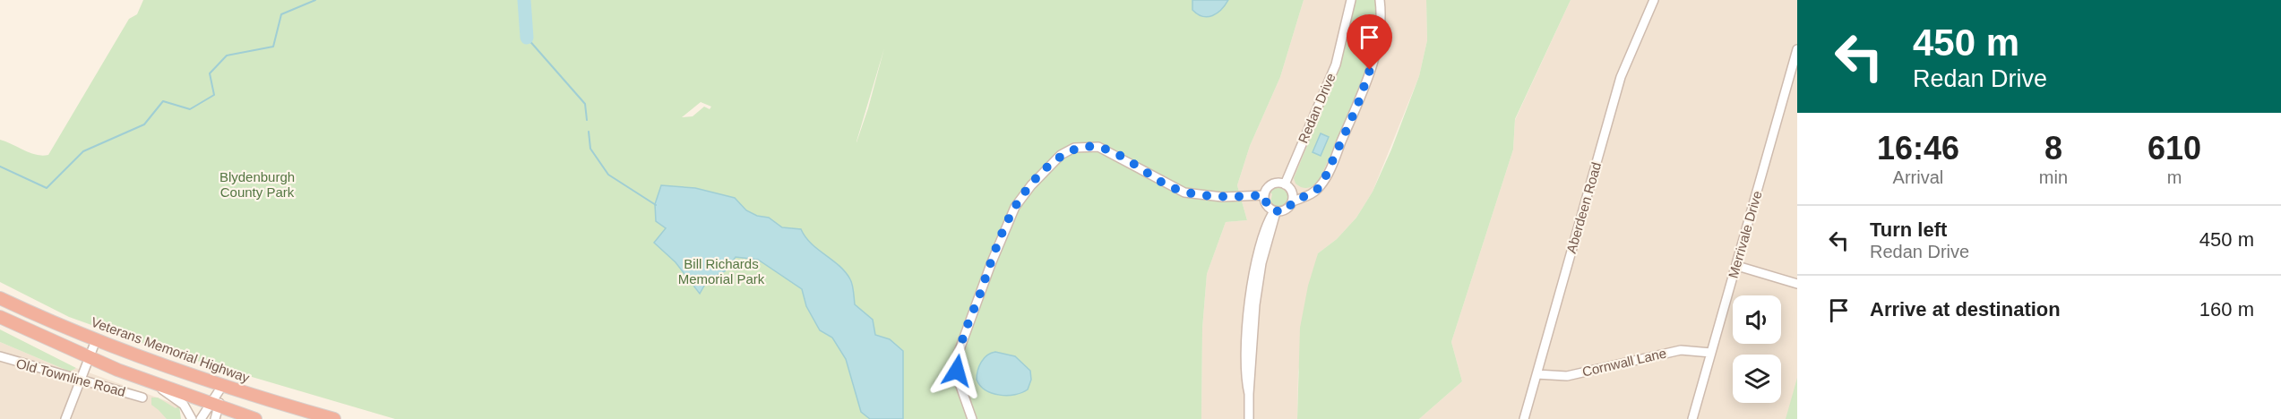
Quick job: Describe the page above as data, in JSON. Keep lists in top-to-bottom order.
{
  "streets": {
    "highway": ["Veterans Memorial Highway"],
    "street": [
      "Redan Drive",
      "Aberdeen Road",
      "Merrivale Drive",
      "Cornwall Lane",
      "Old Townline Road"
    ]
  },
  "crossings": [
    ["Aberdeen Road", "Cornwall Lane"],
    ["Merrivale Drive", "Cornwall Lane"]
  ],
  "parks": ["Blydenburgh County Park", "Bill Richards Memorial Park"],
  "page": {
    "turn": ["450 m", "Redan Drive"],
    "eta": [
      "16:46",
      "Arrival",
      "8",
      "min",
      "610",
      "m"
    ],
    "list": [
      {
        "name": "Turn left",
        "note": "Redan Drive",
        "value": "450 m"
      },
      {
        "name": "Arrive at destination",
        "value": "160 m"
      }
    ]
  }
}
